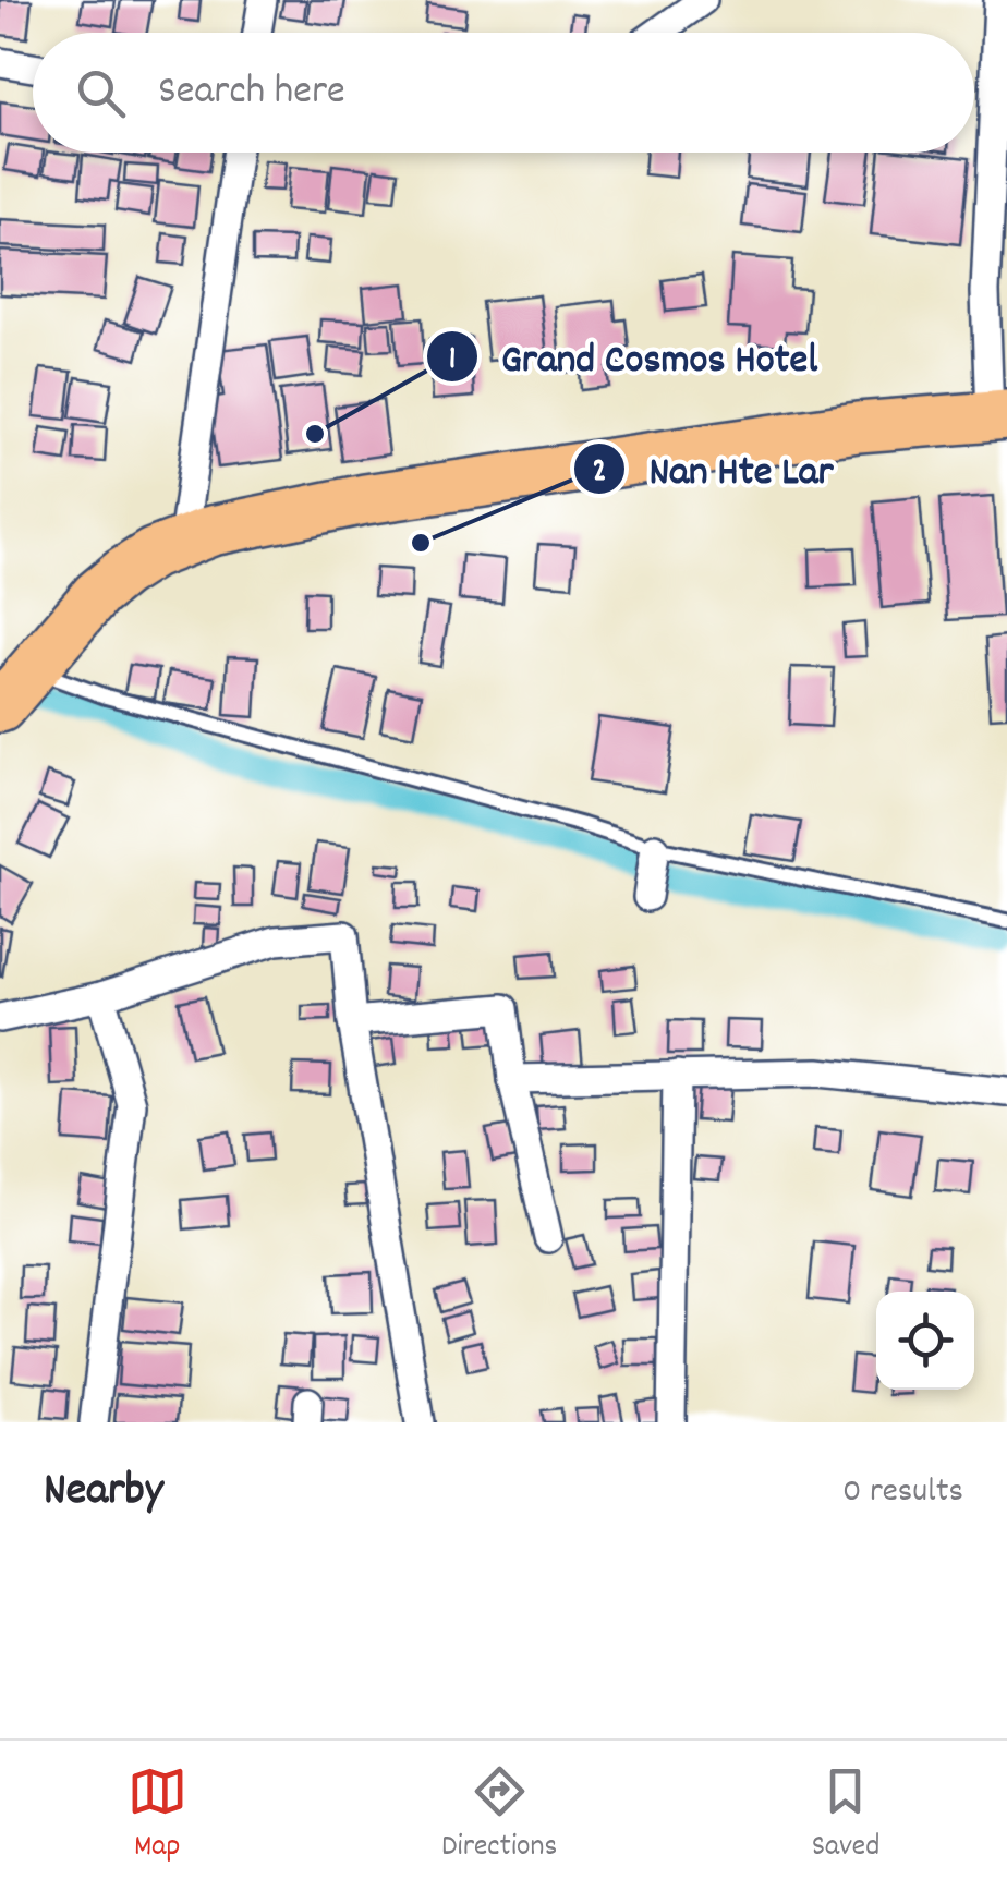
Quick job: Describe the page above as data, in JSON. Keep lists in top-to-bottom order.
{
  "places": ["Grand Cosmos Hotel", "Nan Hte Lar"],
  "page": {
    "search": "Search here",
    "heading": ["Nearby", "0 results"],
    "nav": ["Map", "Directions", "Saved"]
  }
}
